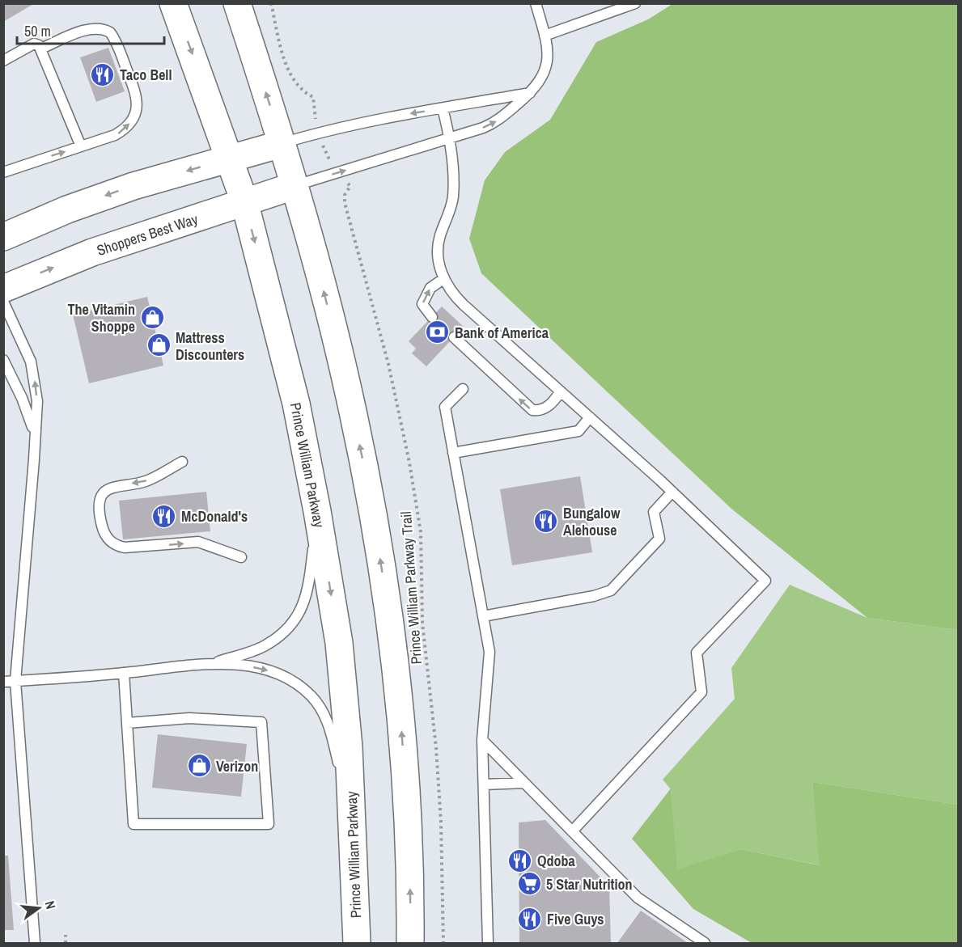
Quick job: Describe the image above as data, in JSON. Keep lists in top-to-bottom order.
{
  "streets": {
    "main road": ["Shoppers Best Way", "Prince William Parkway"],
    "path": ["Prince William Parkway Trail"]
  },
  "crossings": [
    ["Shoppers Best Way", "Prince William Parkway"]
  ],
  "places": {
    "restaurant": [
      "Taco Bell",
      "McDonald's",
      "Bungalow Alehouse",
      "Qdoba",
      "Five Guys"
    ],
    "shop": ["The Vitamin Shoppe", "Mattress Discounters", "Verizon"],
    "bank": ["Bank of America"],
    "supermarket": ["5 Star Nutrition"]
  },
  "scale_bar": "50 m",
  "north": "right"
}
